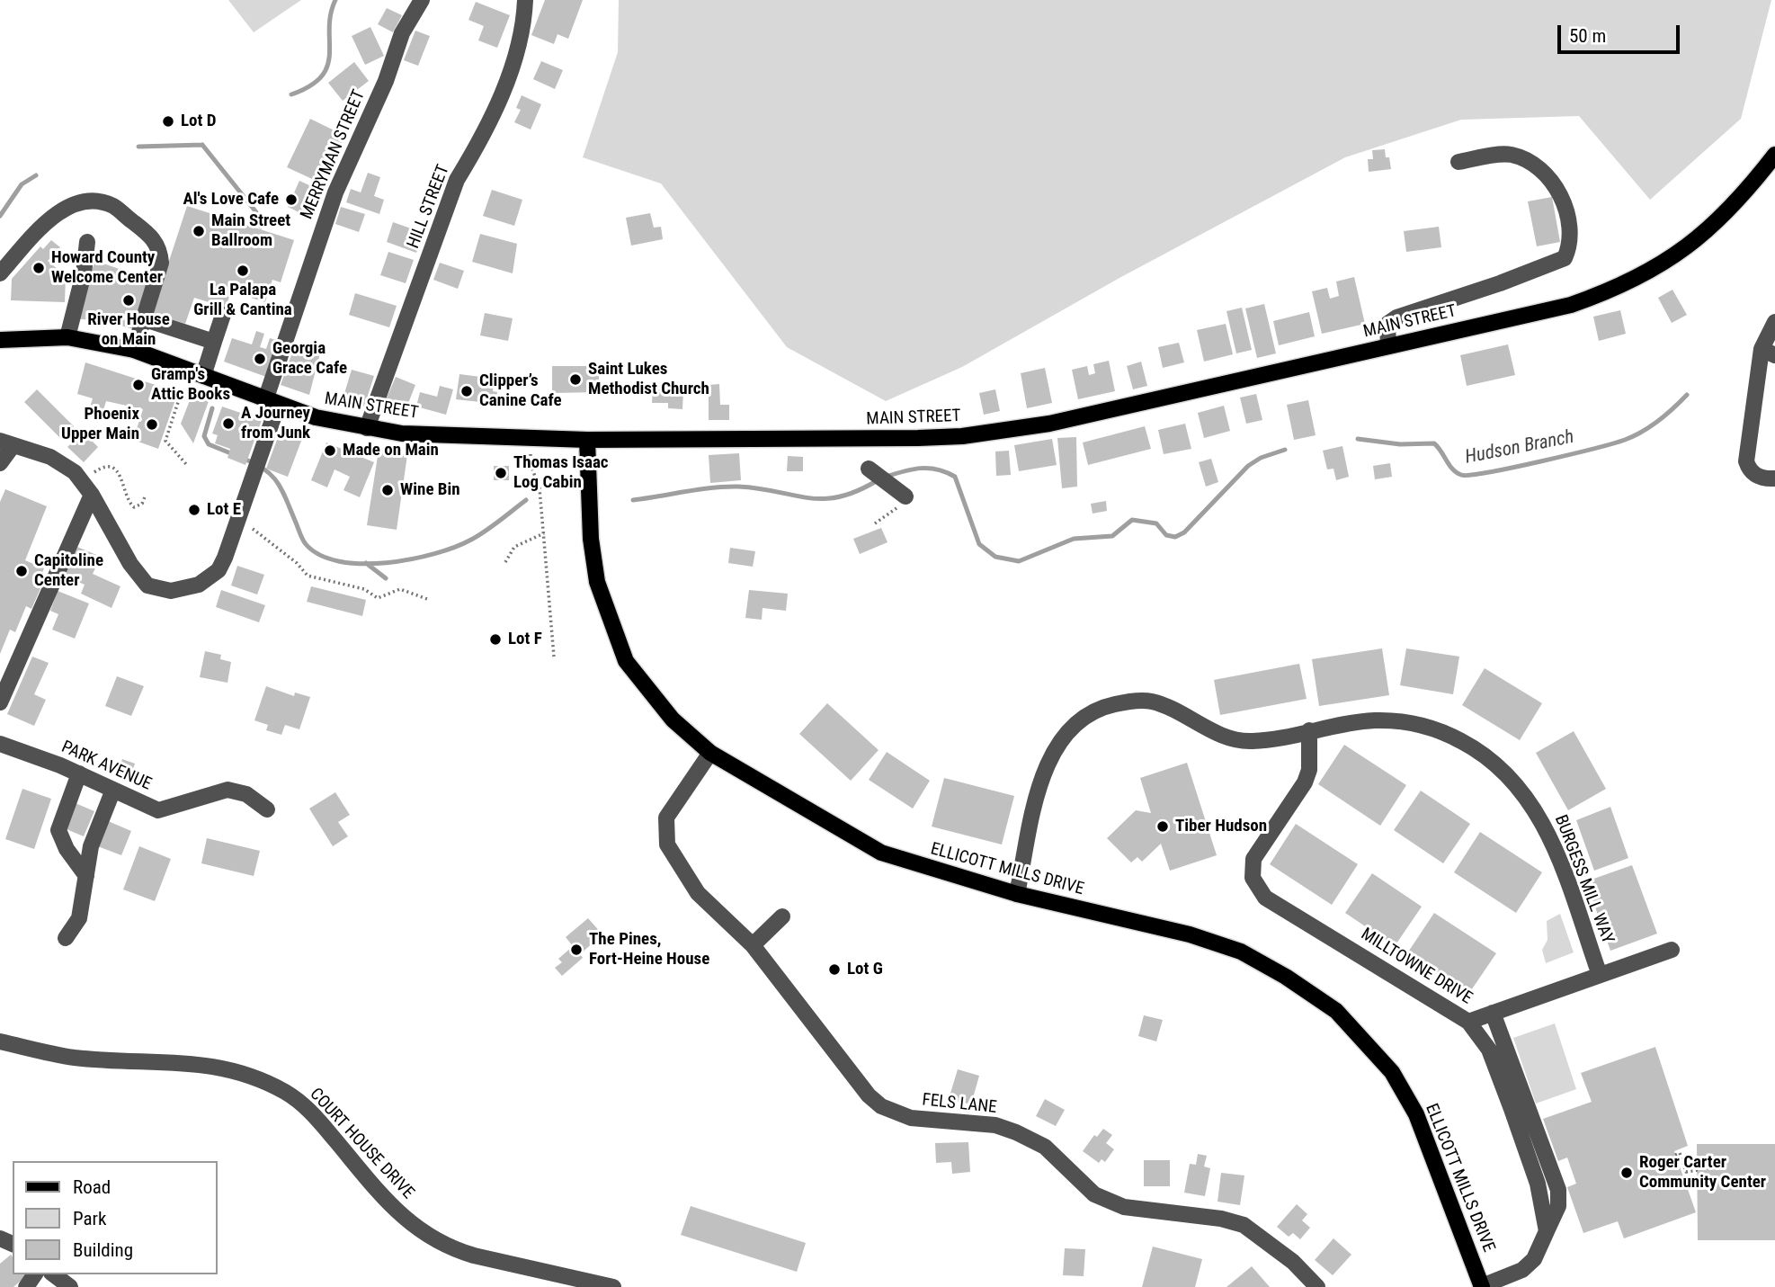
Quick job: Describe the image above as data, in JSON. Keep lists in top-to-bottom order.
{
  "streets": {
    "main road": ["MAIN STREET", "ELLICOTT MILLS DRIVE"],
    "street": [
      "MERRYMAN STREET",
      "HILL STREET",
      "PARK AVENUE",
      "BURGESS MILL WAY",
      "MILLTOWNE DRIVE",
      "FELS LANE",
      "COURT HOUSE DRIVE"
    ]
  },
  "crossings": [
    ["MERRYMAN STREET", "MAIN STREET"],
    ["HILL STREET", "MAIN STREET"],
    ["MAIN STREET", "ELLICOTT MILLS DRIVE"],
    ["ELLICOTT MILLS DRIVE", "BURGESS MILL WAY"],
    ["ELLICOTT MILLS DRIVE", "FELS LANE"],
    ["BURGESS MILL WAY", "MILLTOWNE DRIVE"]
  ],
  "water": ["Hudson Branch"],
  "places": [
    "Lot D",
    "Al's Love Cafe",
    "Main Street Ballroom",
    "Howard County Welcome Center",
    "La Palapa Grill & Cantina",
    "River House on Main",
    "Georgia Grace Cafe",
    "Saint Lukes Methodist Church",
    "Gramp's Attic Books",
    "Clipper’s Canine Cafe",
    "A Journey from Junk",
    "Phoenix Upper Main",
    "Made on Main",
    "Thomas Isaac Log Cabin",
    "Wine Bin",
    "Lot E",
    "Capitoline Center",
    "Lot F",
    "Tiber Hudson",
    "The Pines, Fort-Heine House",
    "Lot G",
    "Roger Carter Community Center"
  ],
  "legend": ["Road", "Park", "Building"],
  "scale_bar": "50 m"
}
